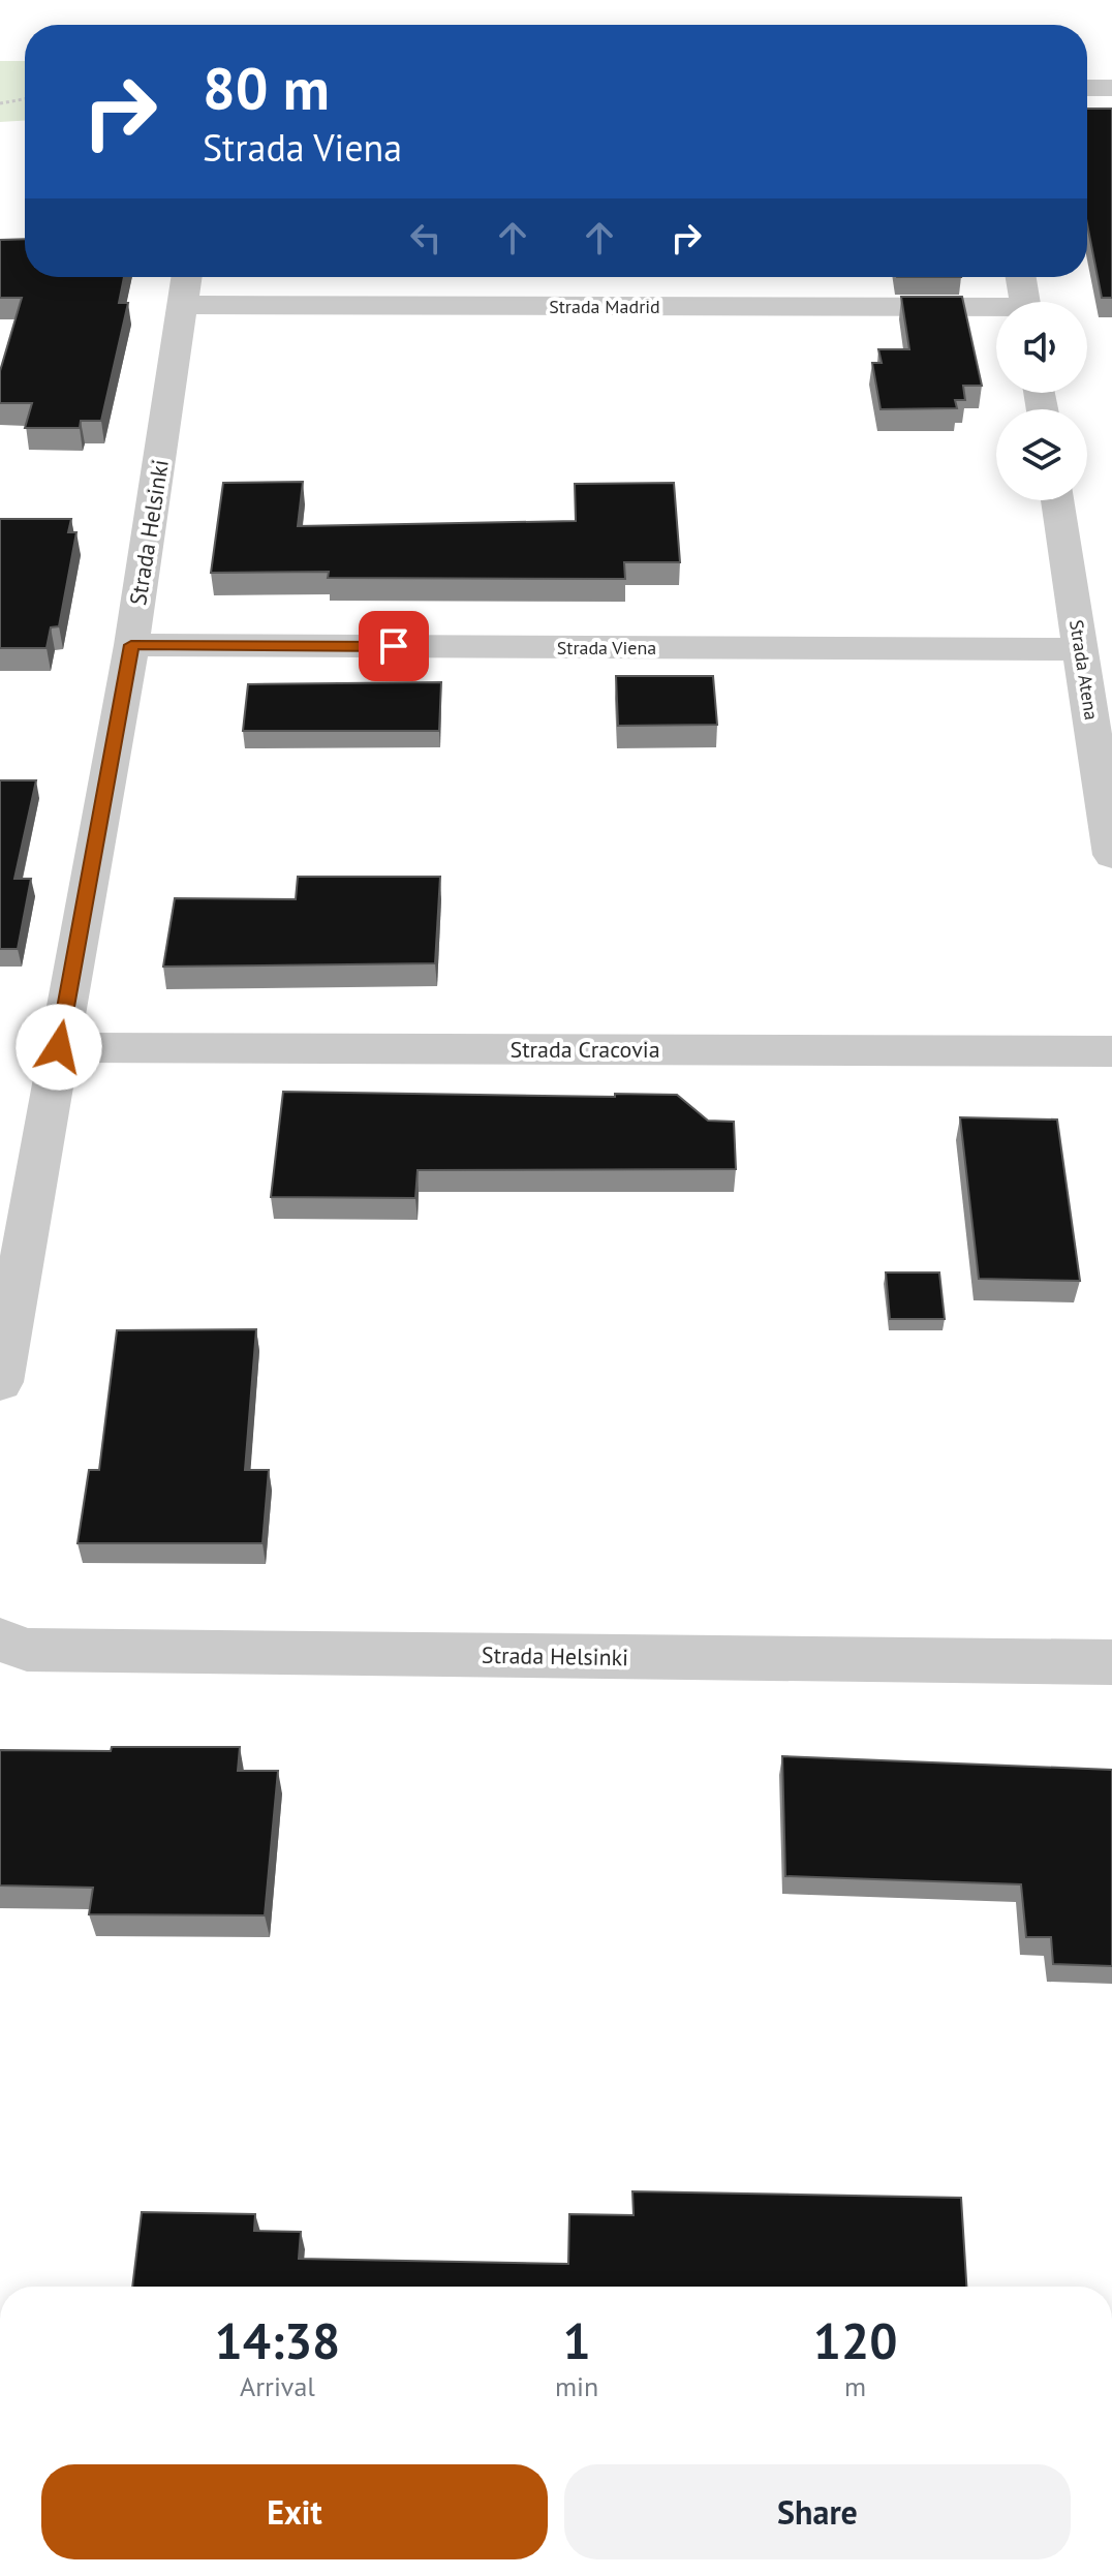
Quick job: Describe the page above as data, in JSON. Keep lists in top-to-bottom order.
{
  "streets": {
    "street": [
      "Strada Madrid",
      "Strada Helsinki",
      "Strada Viena",
      "Strada Atena",
      "Strada Cracovia"
    ]
  },
  "crossings": [
    ["Strada Madrid", "Strada Helsinki"],
    ["Strada Helsinki", "Strada Viena"],
    ["Strada Helsinki", "Strada Cracovia"],
    ["Strada Viena", "Strada Atena"]
  ],
  "page": {
    "turn": ["80 m", "Strada Viena"],
    "eta": [
      "14:38",
      "Arrival",
      "1",
      "min",
      "120",
      "m"
    ],
    "buttons": ["Exit", "Share"]
  }
}
